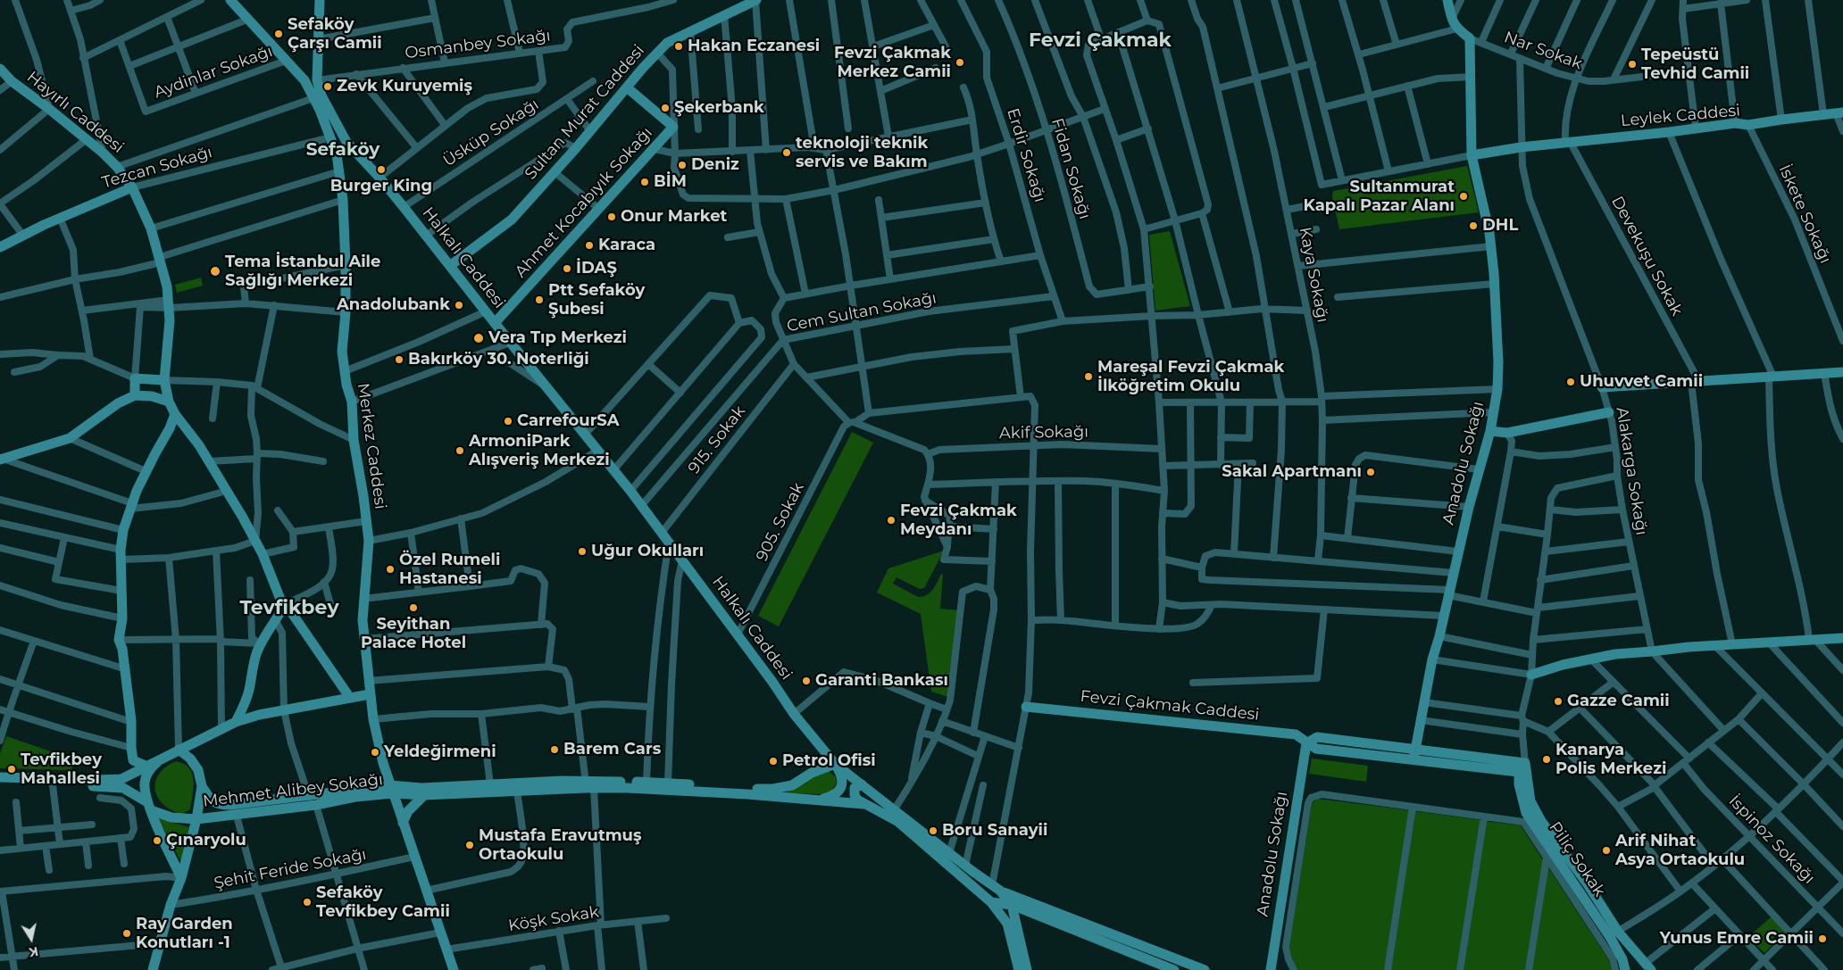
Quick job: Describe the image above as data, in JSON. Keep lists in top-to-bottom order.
{
  "streets": {
    "main road": [
      "Hayırlı Caddesi",
      "Sultan Murat Caddesi",
      "Leylek Caddesi",
      "Tezcan Sokağı",
      "Ahmet Kocabıyık Sokağı",
      "Halkalı Caddesi",
      "Merkez Caddesi",
      "Anadolu Sokağı",
      "Fevzi Çakmak Caddesi",
      "Mehmet Alibey Sokağı",
      "Piliç Sokak"
    ],
    "street": [
      "Osmanbey Sokağı",
      "Nar Sokak",
      "Aydinlar Sokağı",
      "Üsküp Sokağı",
      "Erdir Sokağı",
      "Fidan Sokağı",
      "İskete Sokağı",
      "Devekuşu Sokak",
      "Kaya Sokağı",
      "Cem Sultan Sokağı",
      "Akif Sokağı",
      "915. Sokak",
      "Alakarga Sokağı",
      "905. Sokak",
      "İspinoz Sokağı",
      "Şehit Feride Sokağı",
      "Köşk Sokak"
    ]
  },
  "crossings": [
    ["Osmanbey Sokağı", "Halkalı Caddesi"],
    ["Nar Sokak", "Anadolu Sokağı"],
    ["Nar Sokak", "Alakarga Sokağı"],
    ["Aydinlar Sokağı", "Merkez Caddesi"],
    ["Hayırlı Caddesi", "Tezcan Sokağı"],
    ["Sultan Murat Caddesi", "Ahmet Kocabıyık Sokağı"],
    ["Sultan Murat Caddesi", "Halkalı Caddesi"],
    ["Leylek Caddesi", "İskete Sokağı"],
    ["Leylek Caddesi", "Devekuşu Sokak"],
    ["Leylek Caddesi", "Anadolu Sokağı"],
    ["Leylek Caddesi", "Alakarga Sokağı"],
    ["Üsküp Sokağı", "Halkalı Caddesi"],
    ["Erdir Sokağı", "Cem Sultan Sokağı"],
    ["Tezcan Sokağı", "Merkez Caddesi"],
    ["Ahmet Kocabıyık Sokağı", "Halkalı Caddesi"],
    ["Halkalı Caddesi", "Cem Sultan Sokağı"],
    ["Halkalı Caddesi", "915. Sokak"],
    ["Halkalı Caddesi", "905. Sokak"],
    ["Merkez Caddesi", "Mehmet Alibey Sokağı"],
    ["Merkez Caddesi", "Şehit Feride Sokağı"],
    ["Merkez Caddesi", "Köşk Sokak"],
    ["Anadolu Sokağı", "Fevzi Çakmak Caddesi"]
  ],
  "districts": ["Fevzi Çakmak", "Sefaköy", "Tevfikbey"],
  "places": [
    "Sefaköy Çarşı Camii",
    "Hakan Eczanesi",
    "Fevzi Çakmak Merkez Camii",
    "Tepeüstü Tevhid Camii",
    "Zevk Kuruyemiş",
    "Şekerbank",
    "teknoloji teknik servis ve Bakım",
    "Deniz",
    "Burger King",
    "BİM",
    "Sultanmurat Kapalı Pazar Alanı",
    "Onur Market",
    "DHL",
    "Karaca",
    "İDAŞ",
    "Tema İstanbul Aile Sağlığı Merkezi",
    "Ptt Sefaköy Şubesi",
    "Anadolubank",
    "Vera Tıp Merkezi",
    "Bakırköy 30. Noterliği",
    "Mareşal Fevzi Çakmak İlköğretim Okulu",
    "Uhuvvet Camii",
    "CarrefourSA",
    "ArmoniPark Alışveriş Merkezi",
    "Sakal Apartmanı",
    "Fevzi Çakmak Meydanı",
    "Uğur Okulları",
    "Özel Rumeli Hastanesi",
    "Seyithan Palace Hotel",
    "Garanti Bankası",
    "Gazze Camii",
    "Barem Cars",
    "Yeldeğirmeni",
    "Kanarya Polis Merkezi",
    "Petrol Ofisi",
    "Tevfikbey Mahallesi",
    "Boru Sanayii",
    "Çınaryolu",
    "Mustafa Eravutmuş Ortaokulu",
    "Arif Nihat Asya Ortaokulu",
    "Sefaköy Tevfikbey Camii",
    "Ray Garden Konutları -1",
    "Yunus Emre Camii"
  ],
  "north": "bottom"
}
